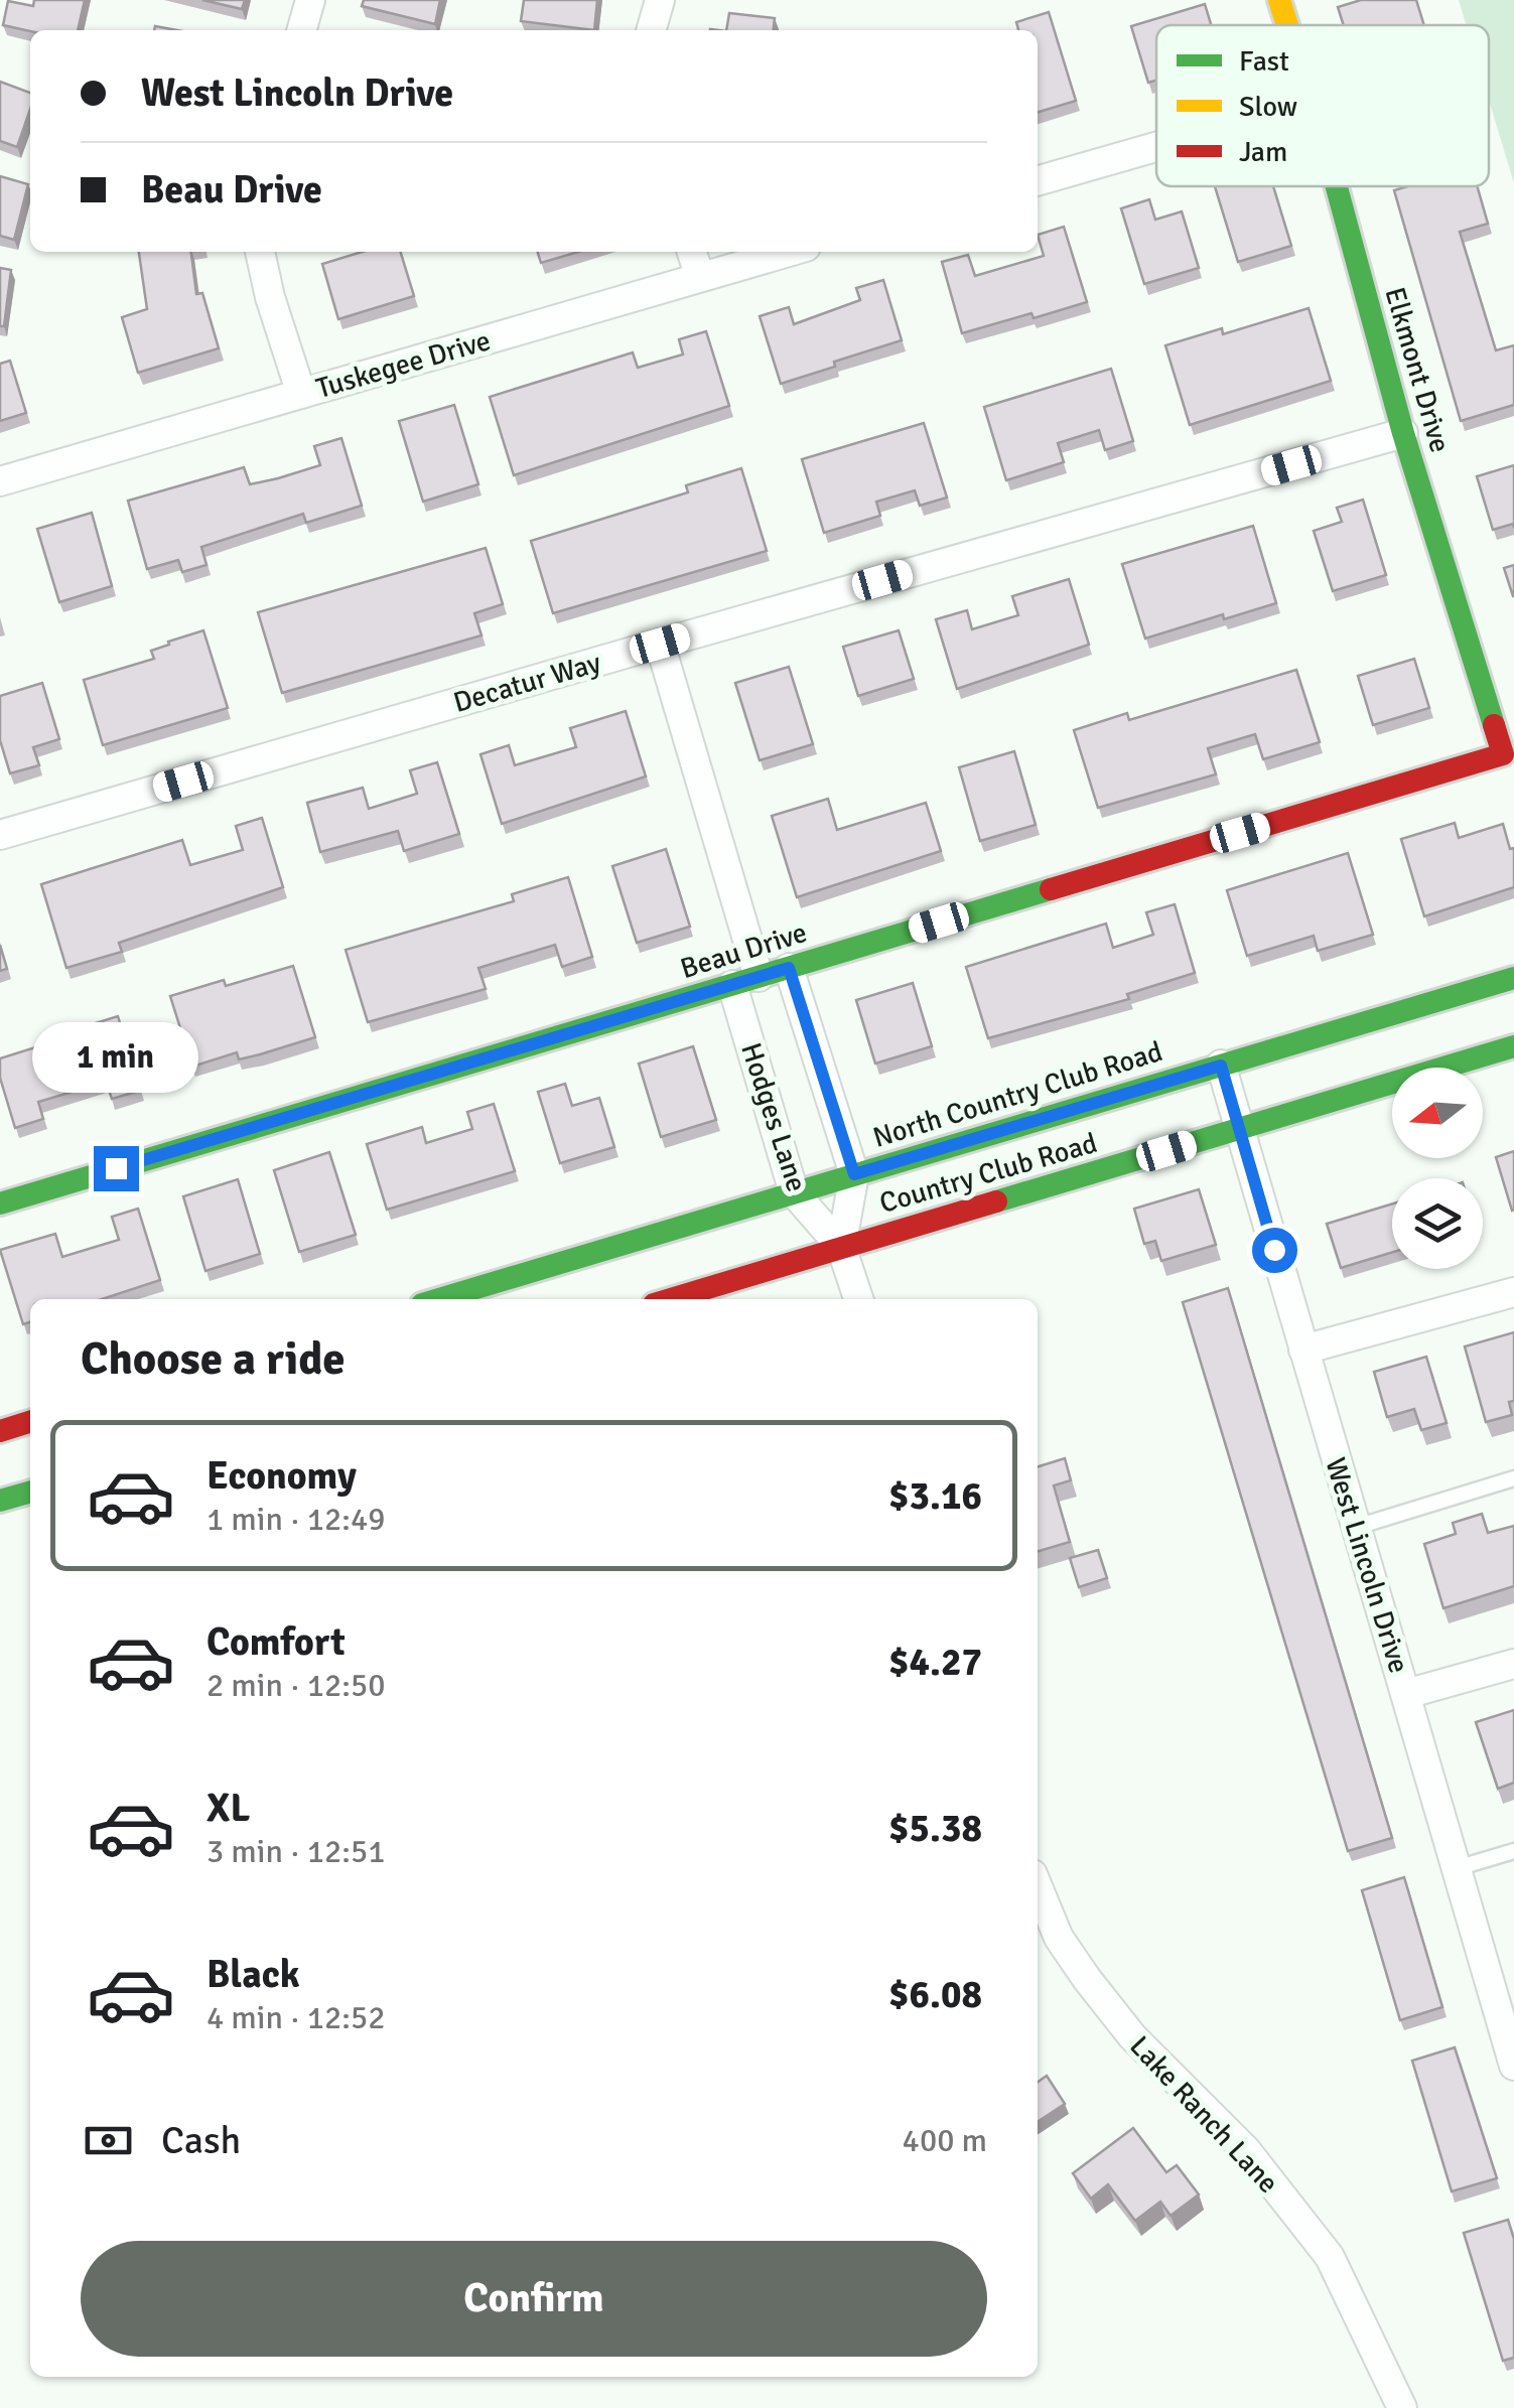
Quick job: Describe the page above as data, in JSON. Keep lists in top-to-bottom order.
{
  "streets": {
    "street": [
      "Tuskegee Drive",
      "Elkmont Drive",
      "Decatur Way",
      "Beau Drive",
      "North Country Club Road",
      "Hodges Lane",
      "Country Club Road",
      "West Lincoln Drive",
      "Lake Ranch Lane"
    ]
  },
  "crossings": [
    ["Elkmont Drive", "Decatur Way"],
    ["Elkmont Drive", "Beau Drive"],
    ["Decatur Way", "Hodges Lane"],
    ["Beau Drive", "Hodges Lane"],
    ["North Country Club Road", "Hodges Lane"],
    ["North Country Club Road", "West Lincoln Drive"],
    ["Hodges Lane", "Country Club Road"],
    ["Country Club Road", "West Lincoln Drive"]
  ],
  "legend": ["Fast", "Slow", "Jam"],
  "north": "left",
  "page": {
    "banner": ["West Lincoln Drive", "Beau Drive"],
    "bubble": "1 min",
    "heading": "Choose a ride",
    "list": [
      {
        "name": "Economy",
        "note": "1 min · 12:49",
        "value": "$3.16"
      },
      {
        "name": "Comfort",
        "note": "2 min · 12:50",
        "value": "$4.27"
      },
      {
        "name": "XL",
        "note": "3 min · 12:51",
        "value": "$5.38"
      },
      {
        "name": "Black",
        "note": "4 min · 12:52",
        "value": "$6.08"
      }
    ],
    "pay": ["Cash", "400 m"],
    "buttons": "Confirm"
  }
}
